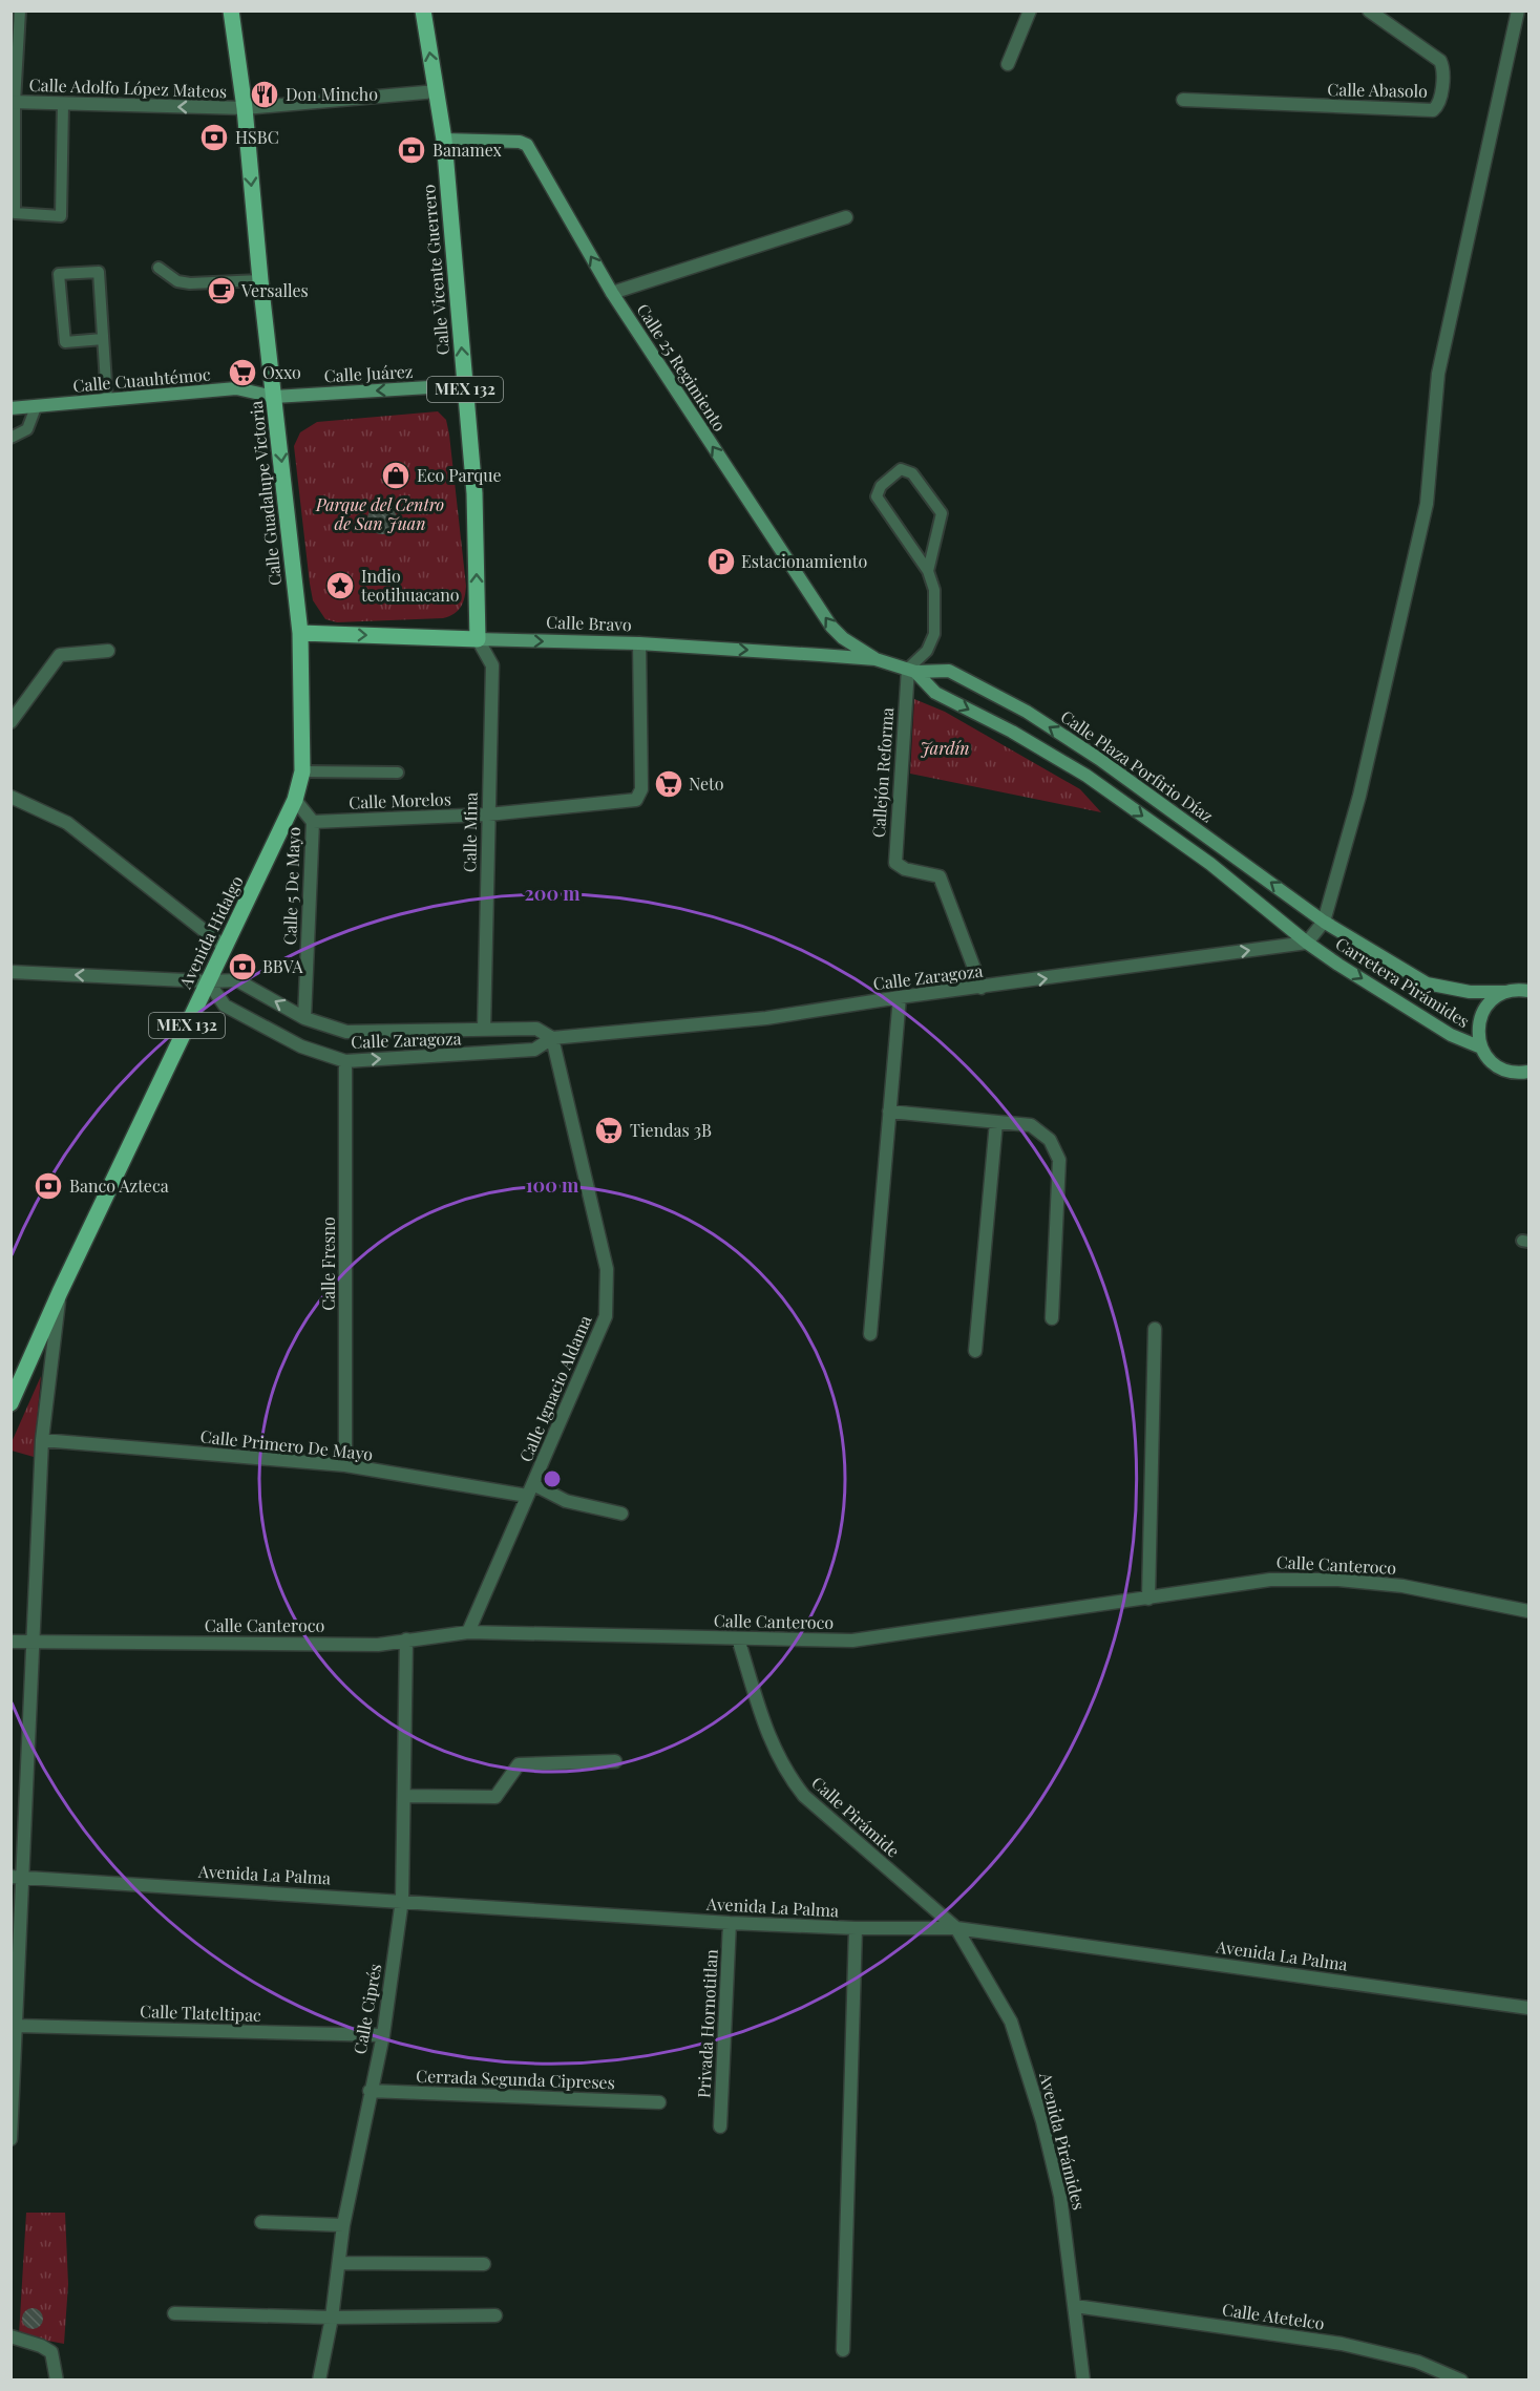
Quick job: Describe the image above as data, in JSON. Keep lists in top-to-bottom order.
{
  "streets": {
    "main road": [
      "Calle Vicente Guerrero",
      "Calle 25 Regimiento",
      "Calle Juárez",
      "Calle Cuauhtémoc",
      "MEX 132",
      "Calle Guadalupe Victoria",
      "Calle Bravo",
      "Calle Plaza Porfirio Díaz",
      "Avenida Hidalgo",
      "Carretera Pirámides"
    ],
    "street": [
      "Calle Adolfo López Mateos",
      "Calle Abasolo",
      "Callejón Reforma",
      "Calle Morelos",
      "Calle Mina",
      "Calle 5 De Mayo",
      "Calle Zaragoza",
      "Calle Fresno",
      "Calle Ignacio Aldama",
      "Calle Primero De Mayo",
      "Calle Canteroco",
      "Calle Pirámide",
      "Avenida La Palma",
      "Calle Ciprés",
      "Calle Tlateltipac",
      "Privada Hornotitlan",
      "Cerrada Segunda Cipreses",
      "Avenida Pirámides",
      "Calle Atetelco"
    ]
  },
  "crossings": [
    ["Calle Adolfo López Mateos", "Calle Vicente Guerrero"],
    ["Calle Adolfo López Mateos", "Calle Guadalupe Victoria"],
    ["Calle Vicente Guerrero", "Calle 25 Regimiento"],
    ["Calle Vicente Guerrero", "Calle Juárez"],
    ["Calle Vicente Guerrero", "Calle Bravo"],
    ["Calle Vicente Guerrero", "Calle Mina"],
    ["Calle 25 Regimiento", "Calle Bravo"],
    ["Calle 25 Regimiento", "Calle Plaza Porfirio Díaz"],
    ["Calle Juárez", "Calle Cuauhtémoc"],
    ["Calle Juárez", "Calle Guadalupe Victoria"],
    ["Calle Cuauhtémoc", "Calle Guadalupe Victoria"],
    ["Calle Guadalupe Victoria", "Calle Bravo"],
    ["Calle Guadalupe Victoria", "Avenida Hidalgo"],
    ["Calle Bravo", "Calle Plaza Porfirio Díaz"],
    ["Calle Bravo", "Calle Morelos"],
    ["Calle Bravo", "Calle Mina"],
    ["Calle Bravo", "Avenida Hidalgo"],
    ["Calle Plaza Porfirio Díaz", "Callejón Reforma"],
    ["Calle Plaza Porfirio Díaz", "Calle Zaragoza"],
    ["Calle Plaza Porfirio Díaz", "Carretera Pirámides"],
    ["Callejón Reforma", "Calle Zaragoza"],
    ["Calle Morelos", "Calle Mina"],
    ["Calle Morelos", "Calle 5 De Mayo"],
    ["Calle Mina", "Calle Zaragoza"],
    ["Calle 5 De Mayo", "Avenida Hidalgo"],
    ["Calle 5 De Mayo", "Calle Zaragoza"],
    ["Avenida Hidalgo", "Calle Zaragoza"],
    ["Calle Zaragoza", "Carretera Pirámides"],
    ["Calle Zaragoza", "Calle Fresno"],
    ["Calle Zaragoza", "Calle Ignacio Aldama"],
    ["Calle Fresno", "Calle Primero De Mayo"],
    ["Calle Ignacio Aldama", "Calle Primero De Mayo"],
    ["Calle Ignacio Aldama", "Calle Canteroco"],
    ["Calle Canteroco", "Calle Pirámide"],
    ["Calle Canteroco", "Calle Ciprés"],
    ["Calle Pirámide", "Avenida La Palma"],
    ["Calle Pirámide", "Avenida Pirámides"],
    ["Avenida La Palma", "Calle Ciprés"],
    ["Avenida La Palma", "Privada Hornotitlan"],
    ["Avenida La Palma", "Avenida Pirámides"],
    ["Calle Ciprés", "Calle Tlateltipac"],
    ["Calle Ciprés", "Cerrada Segunda Cipreses"],
    ["Avenida Pirámides", "Calle Atetelco"]
  ],
  "one_way": [
    "Calle Adolfo López Mateos",
    "Calle Vicente Guerrero",
    "Calle 25 Regimiento",
    "Calle Juárez",
    "Calle Guadalupe Victoria",
    "Calle Bravo"
  ],
  "parks": ["Parque del Centro de San Juan", "Jardín"],
  "places": {
    "restaurant": ["Don Mincho"],
    "bank": [
      "HSBC",
      "Banamex",
      "BBVA",
      "Banco Azteca"
    ],
    "cafe": ["Versalles"],
    "supermarket": ["Oxxo", "Neto", "Tiendas 3B"],
    "shop": ["Eco Parque"],
    "parking": ["Estacionamiento"],
    "place": ["Indio teotihuacano"]
  },
  "rings": ["200 m", "100 m"]
}
